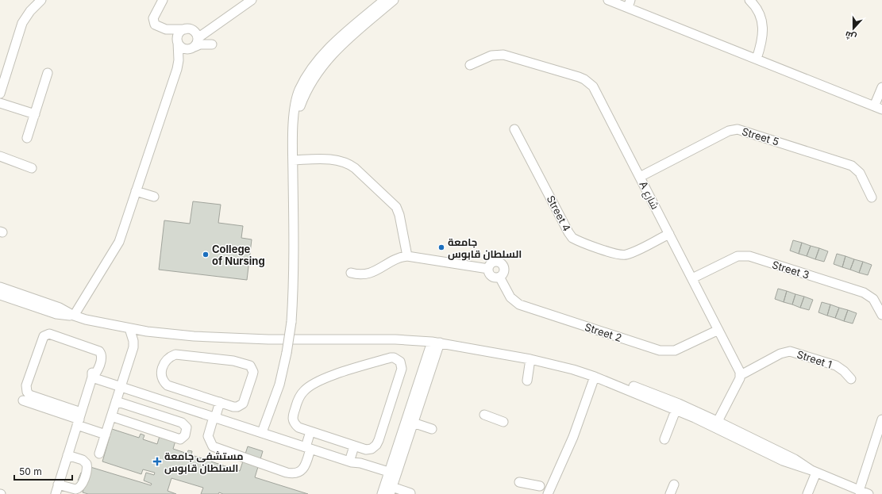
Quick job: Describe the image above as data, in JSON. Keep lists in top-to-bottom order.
{
  "streets": {
    "lane": [
      "Street 5",
      "A شارع",
      "Street 4",
      "Street 3",
      "Street 2",
      "Street 1"
    ]
  },
  "crossings": [
    ["Street 5", "A شارع"],
    ["A شارع", "Street 4"],
    ["A شارع", "Street 3"],
    ["A شارع", "Street 2"],
    ["A شارع", "Street 1"]
  ],
  "places": {
    "other": ["جامعة السلطان قابوس", "College of Nursing"],
    "health": ["مستشفى جامعة السلطان قابوس"]
  },
  "scale_bar": "50 m",
  "north": "bottom"
}
